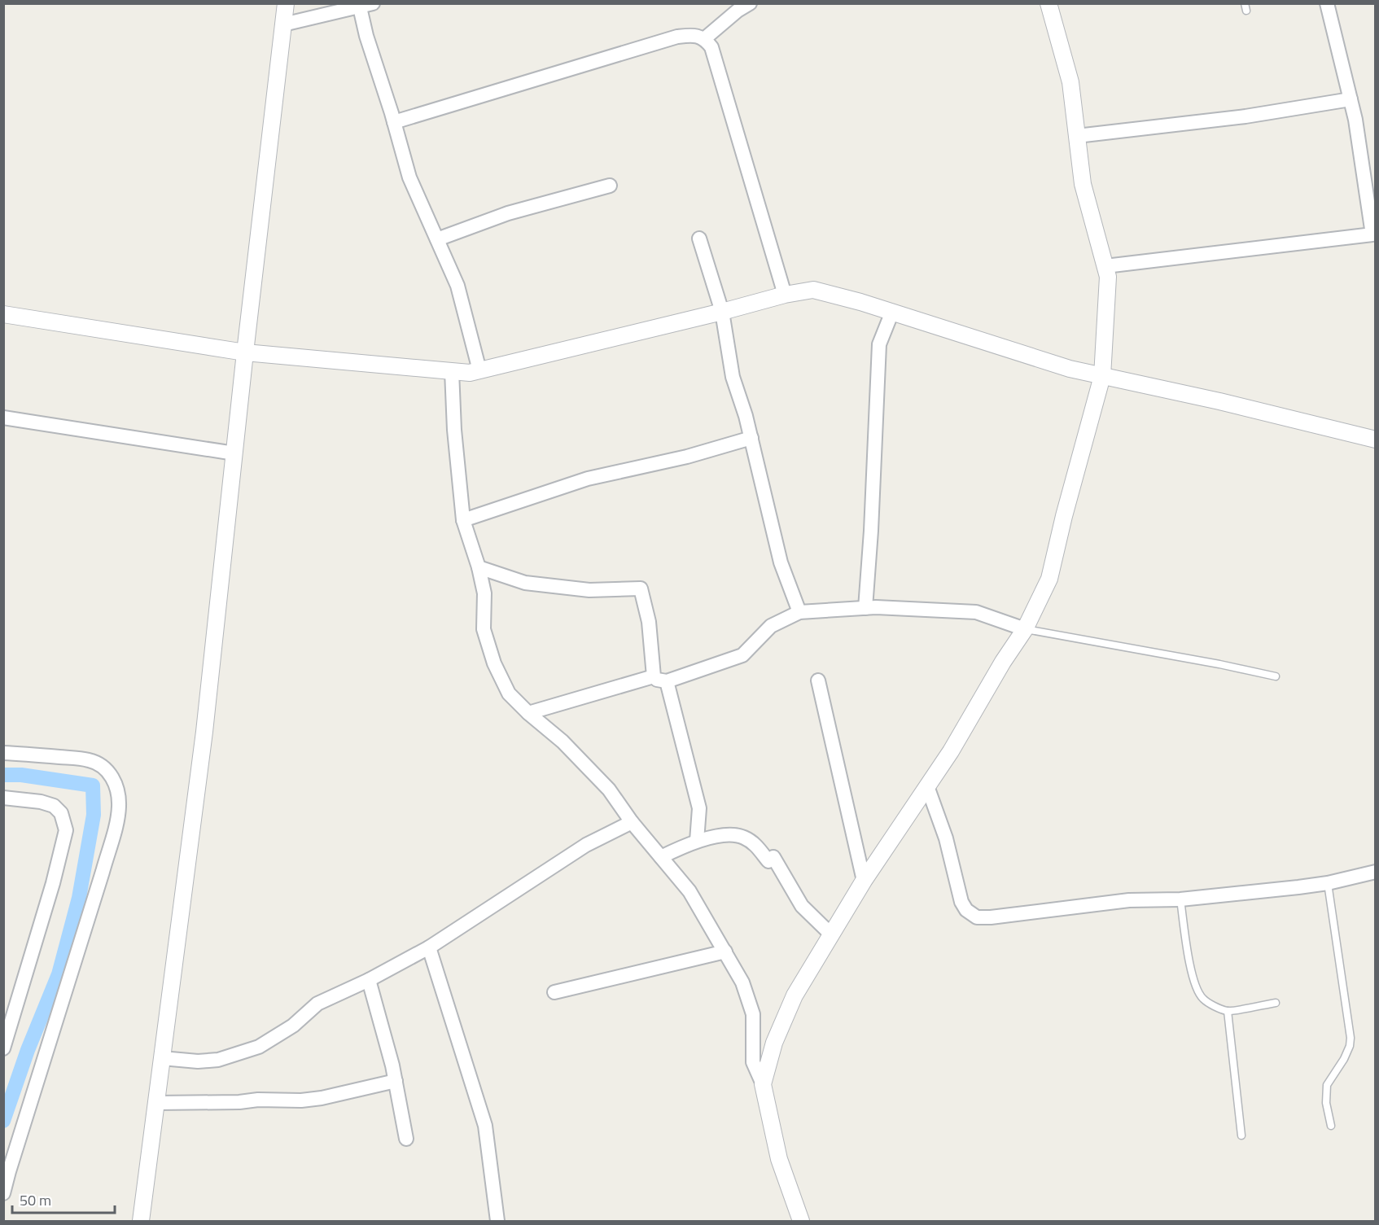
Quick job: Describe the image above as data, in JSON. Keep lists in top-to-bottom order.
{
  "scale_bar": "50 m"
}
